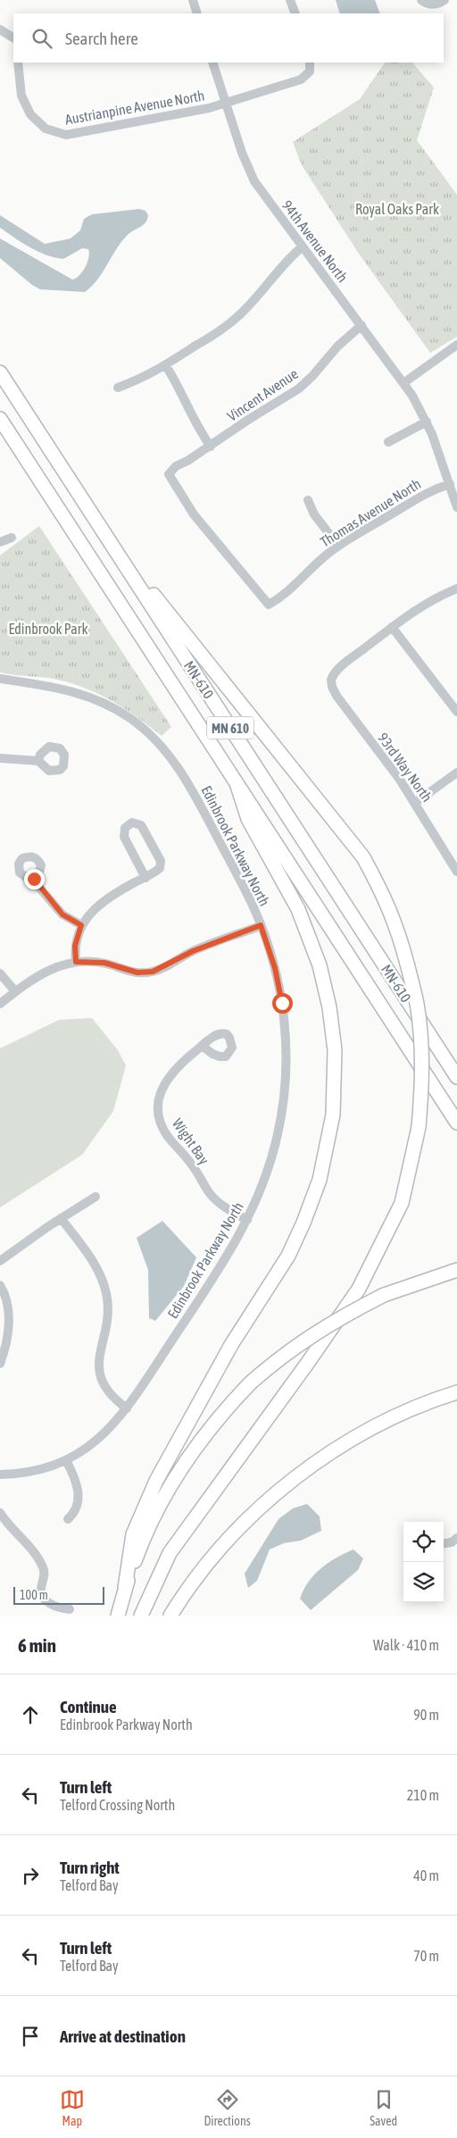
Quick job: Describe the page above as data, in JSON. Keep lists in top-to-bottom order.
{
  "streets": {
    "highway": ["MN-610", "MN 610"],
    "street": [
      "Austrianpine Avenue North",
      "94th Avenue North",
      "Vincent Avenue",
      "Thomas Avenue North",
      "93rd Way North",
      "Edinbrook Parkway North",
      "Wight Bay"
    ]
  },
  "crossings": [
    ["Austrianpine Avenue North", "94th Avenue North"],
    ["94th Avenue North", "Vincent Avenue"],
    ["94th Avenue North", "Thomas Avenue North"],
    ["Vincent Avenue", "Thomas Avenue North"],
    ["Edinbrook Parkway North", "Wight Bay"]
  ],
  "parks": ["Royal Oaks Park", "Edinbrook Park"],
  "scale_bar": "100 m",
  "page": {
    "search": "Search here",
    "scale": "100 m",
    "heading": ["6 min", "Walk · 410 m"],
    "list": [
      ["Continue", "Edinbrook Parkway North", "90 m"],
      ["Turn left", "Telford Crossing North", "210 m"],
      ["Turn right", "Telford Bay", "40 m"],
      ["Turn left", "Telford Bay", "70 m"],
      "Arrive at destination"
    ],
    "nav": ["Map", "Directions", "Saved"]
  }
}
